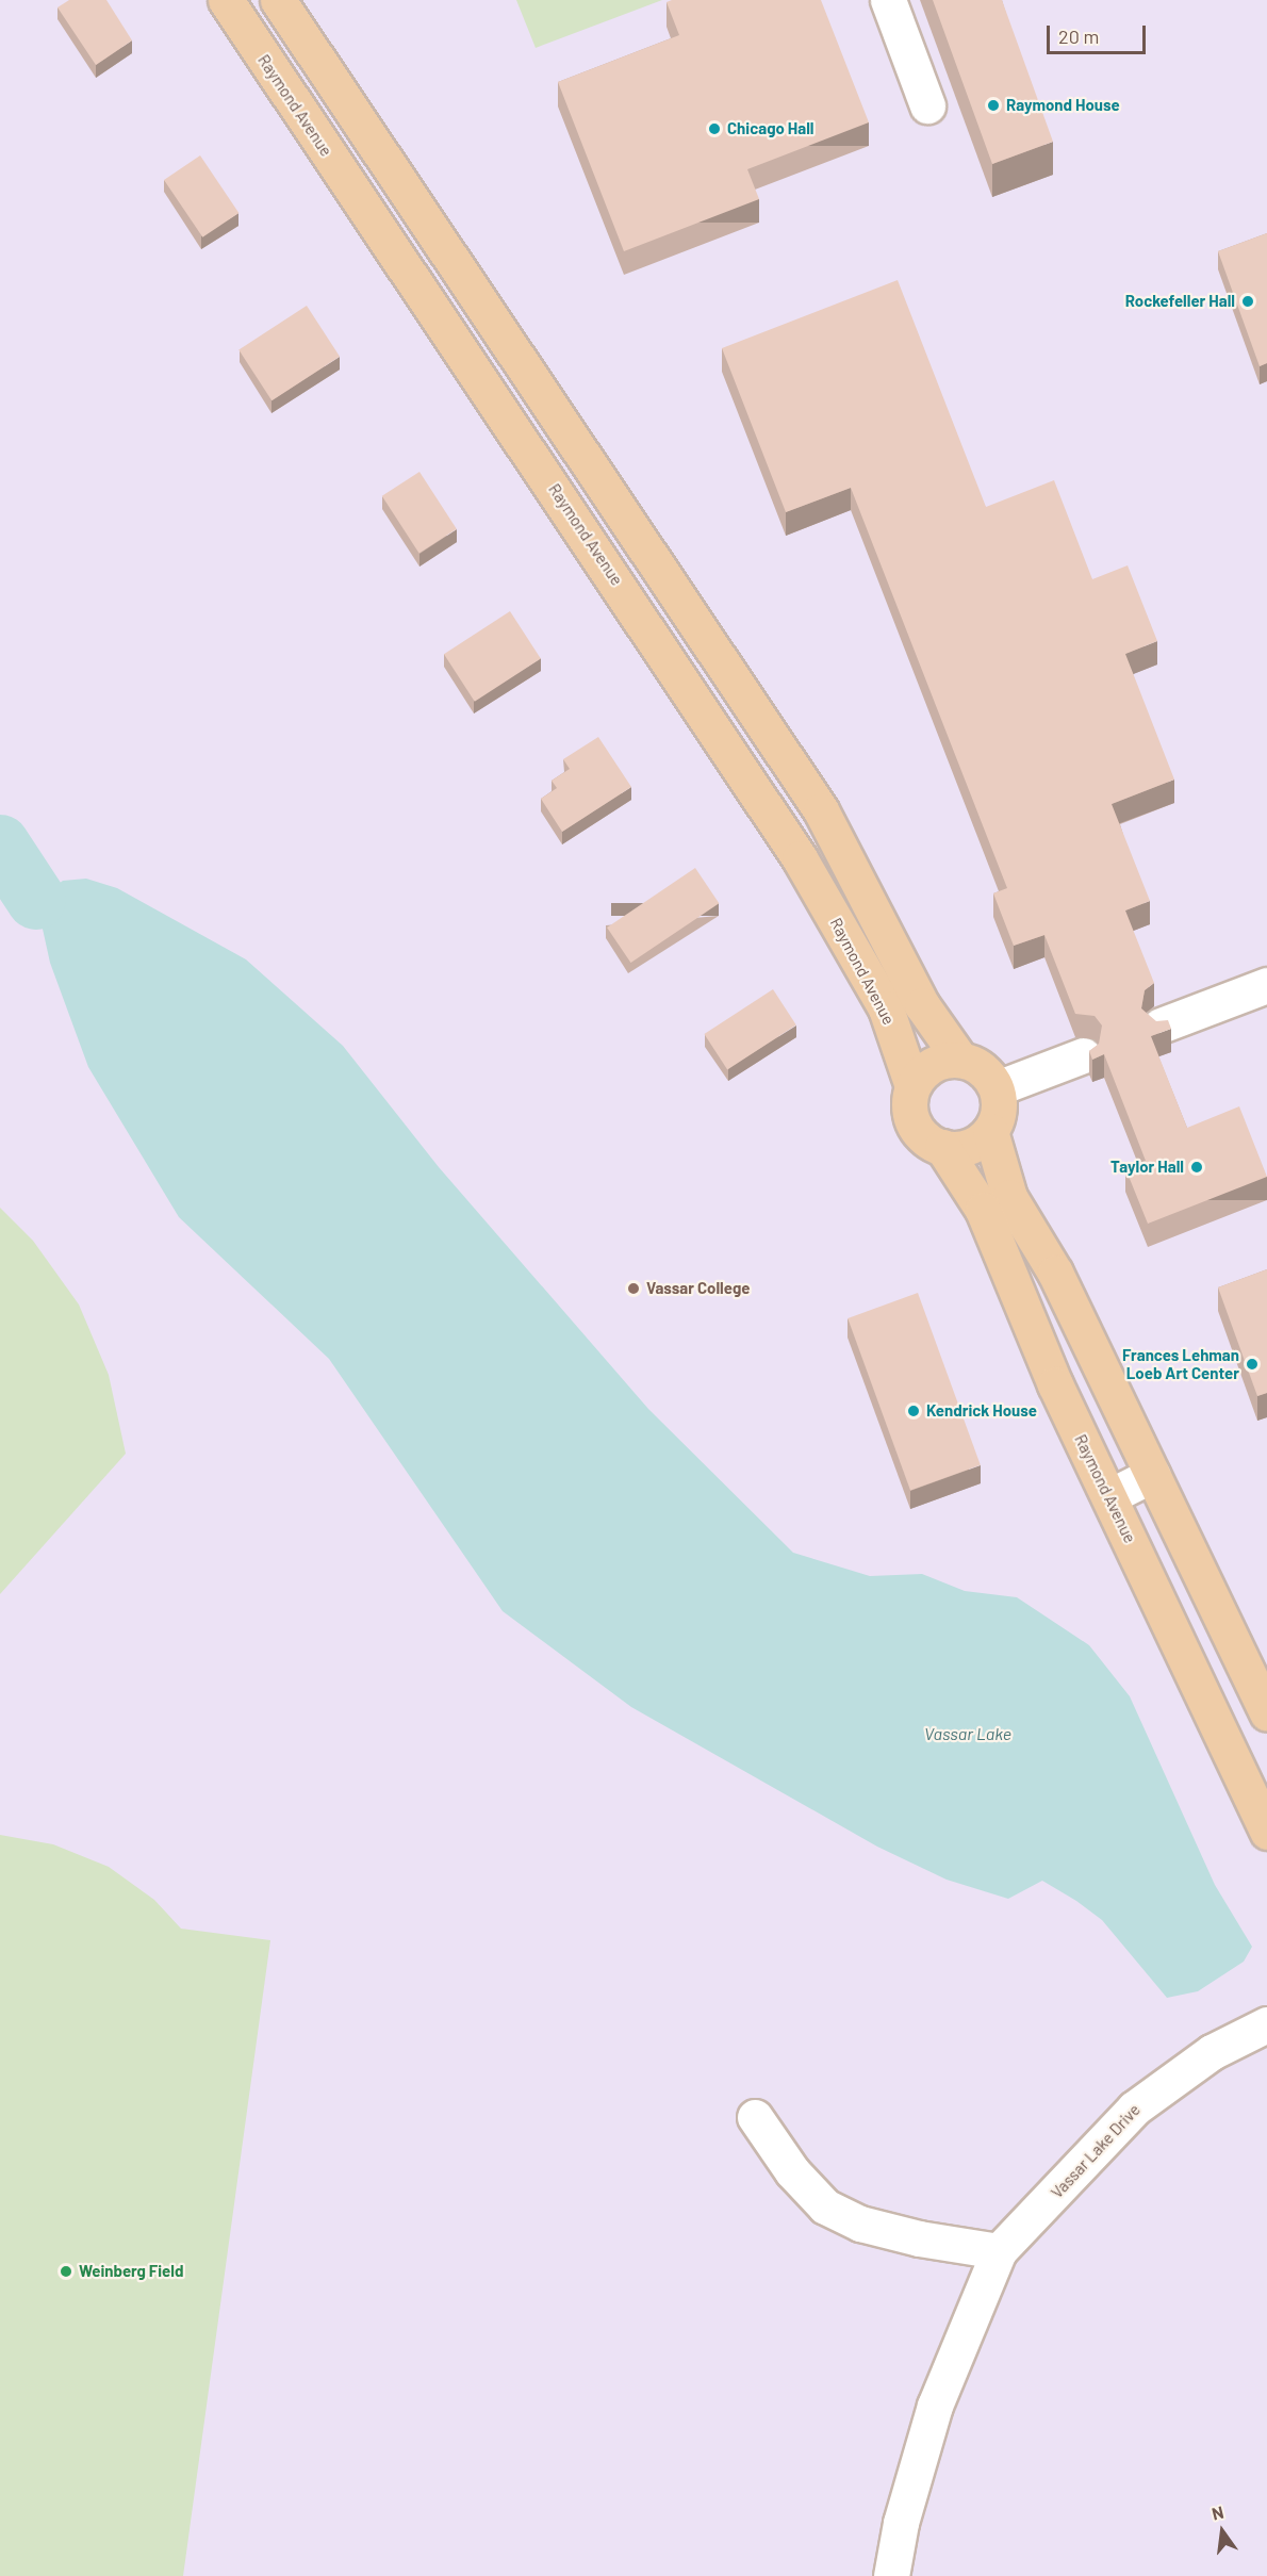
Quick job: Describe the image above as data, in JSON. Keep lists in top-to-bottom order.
{
  "streets": {
    "main road": ["Raymond Avenue"],
    "street": ["Vassar Lake Drive"]
  },
  "water": ["Vassar Lake"],
  "places": [
    "Raymond House",
    "Chicago Hall",
    "Rockefeller Hall",
    "Taylor Hall",
    "Vassar College",
    "Frances Lehman Loeb Art Center",
    "Kendrick House",
    "Weinberg Field"
  ],
  "scale_bar": "20 m",
  "north": "top"
}
